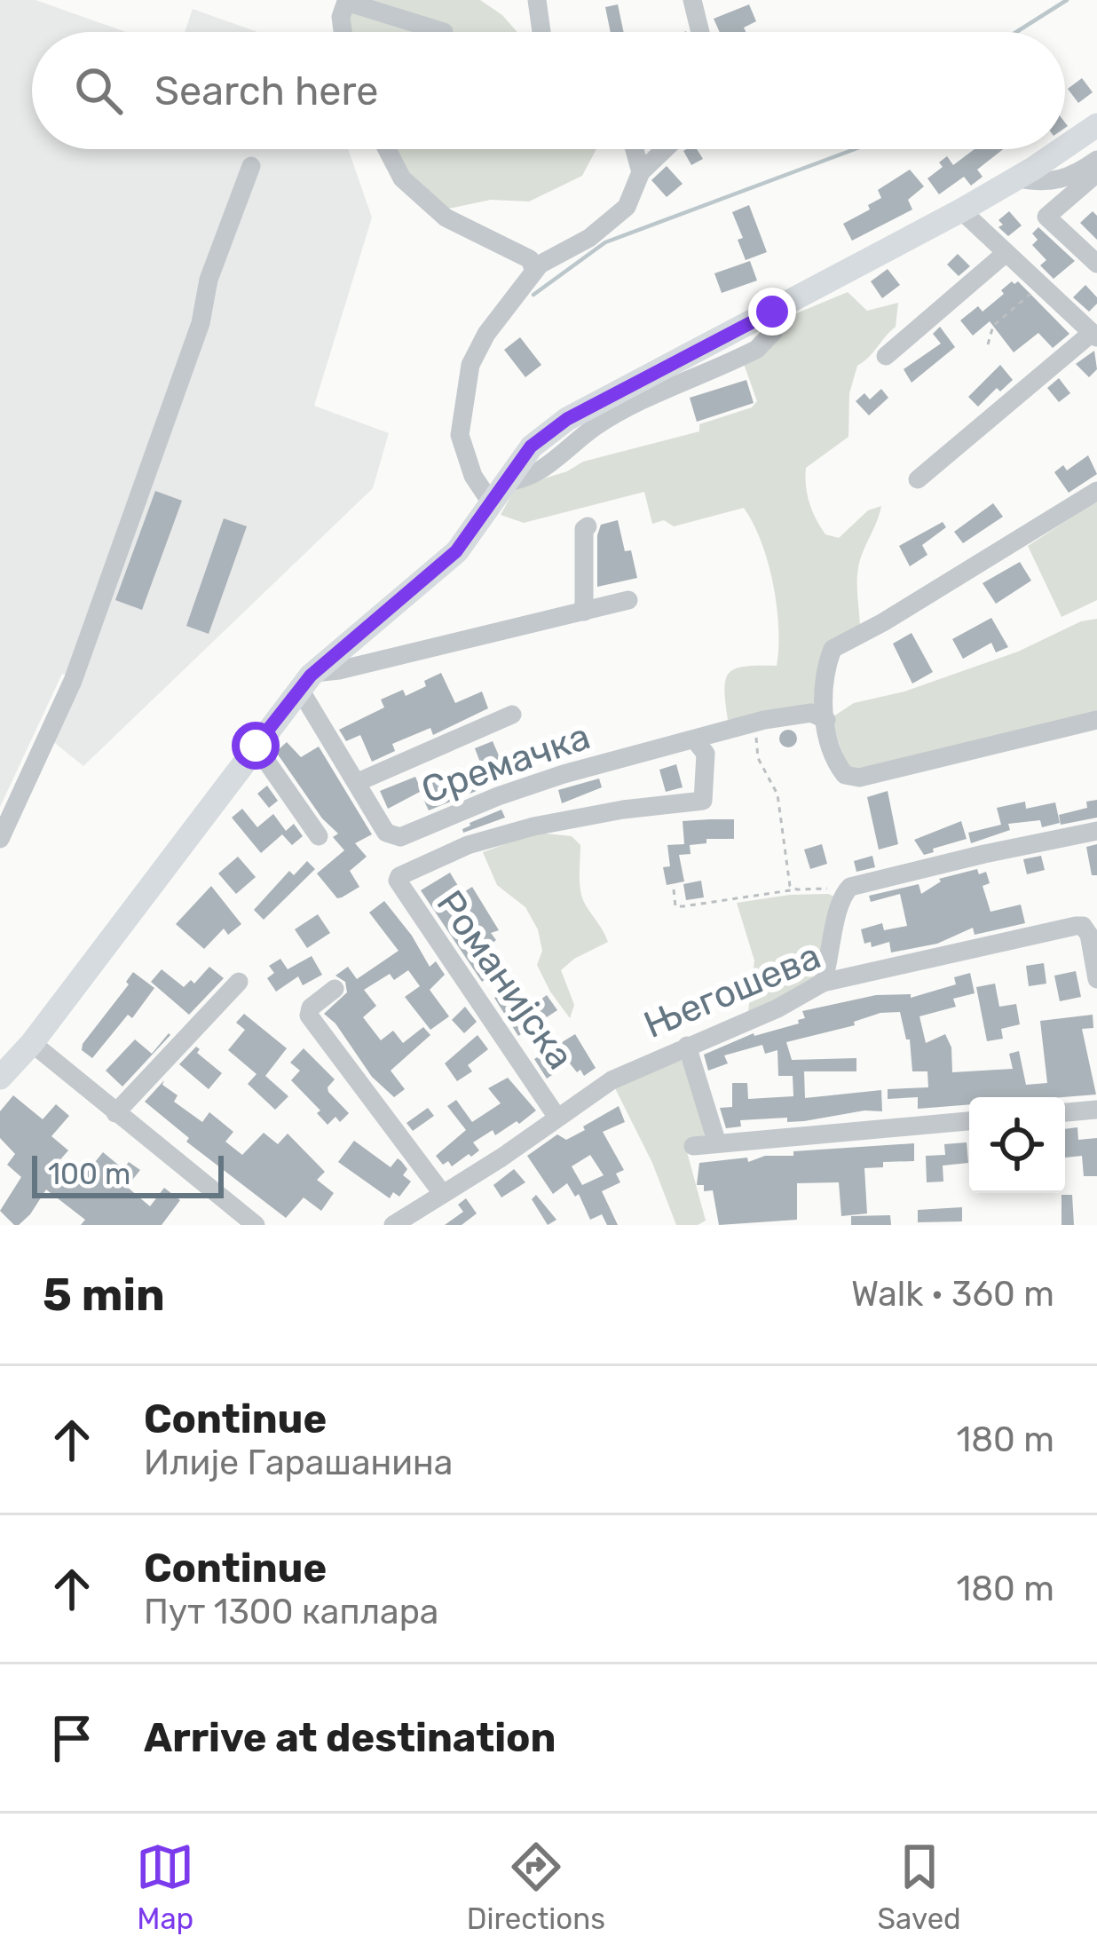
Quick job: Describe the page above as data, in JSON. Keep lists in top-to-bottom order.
{
  "streets": {
    "street": ["Сремачка", "Романијска", "Његошева"]
  },
  "crossings": [
    ["Сремачка", "Романијска"],
    ["Романијска", "Његошева"]
  ],
  "scale_bar": "100 m",
  "page": {
    "search": "Search here",
    "scale": "100 m",
    "heading": ["5 min", "Walk · 360 m"],
    "list": [
      ["Continue", "Илије Гарашанина", "180 m"],
      ["Continue", "Пут 1300 каплара", "180 m"],
      "Arrive at destination"
    ],
    "nav": ["Map", "Directions", "Saved"]
  }
}
